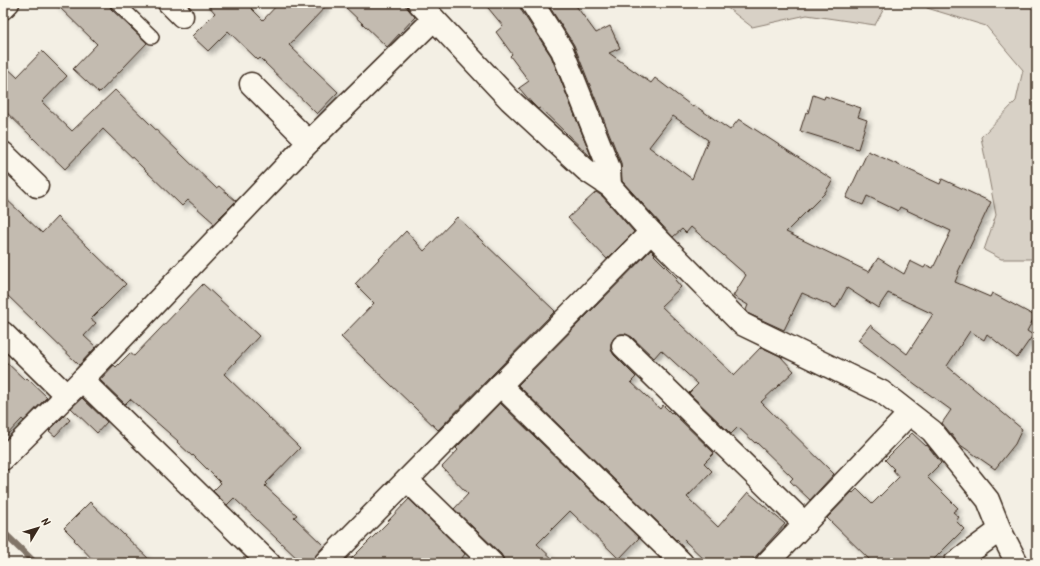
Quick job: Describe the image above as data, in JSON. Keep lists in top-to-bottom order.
{
  "north": "top right"
}
